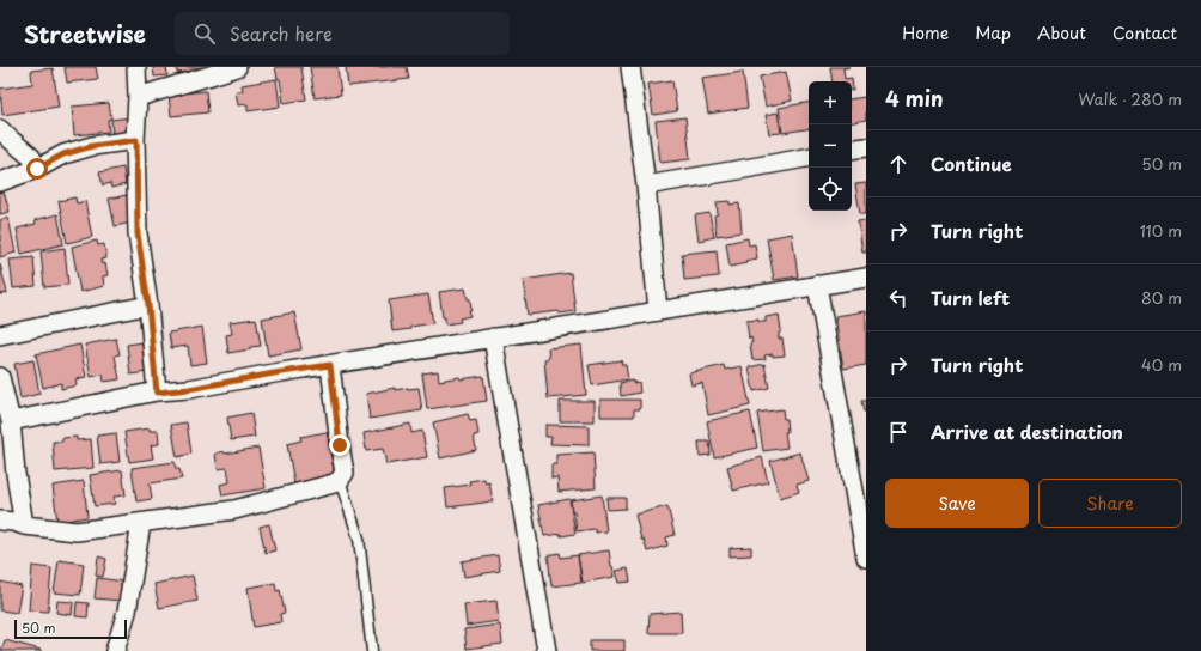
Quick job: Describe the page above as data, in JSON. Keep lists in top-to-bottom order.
{
  "scale_bar": "50 m",
  "page": {
    "header": "Streetwise",
    "search": "Search here",
    "nav": [
      "Home",
      "Map",
      "About",
      "Contact"
    ],
    "heading": ["4 min", "Walk · 280 m"],
    "map_buttons": ["+", "−"],
    "list": [
      ["Continue", "50 m"],
      ["Turn right", "110 m"],
      ["Turn left", "80 m"],
      ["Turn right", "40 m"],
      "Arrive at destination"
    ],
    "buttons": ["Save", "Share"],
    "scale": "50 m"
  }
}
